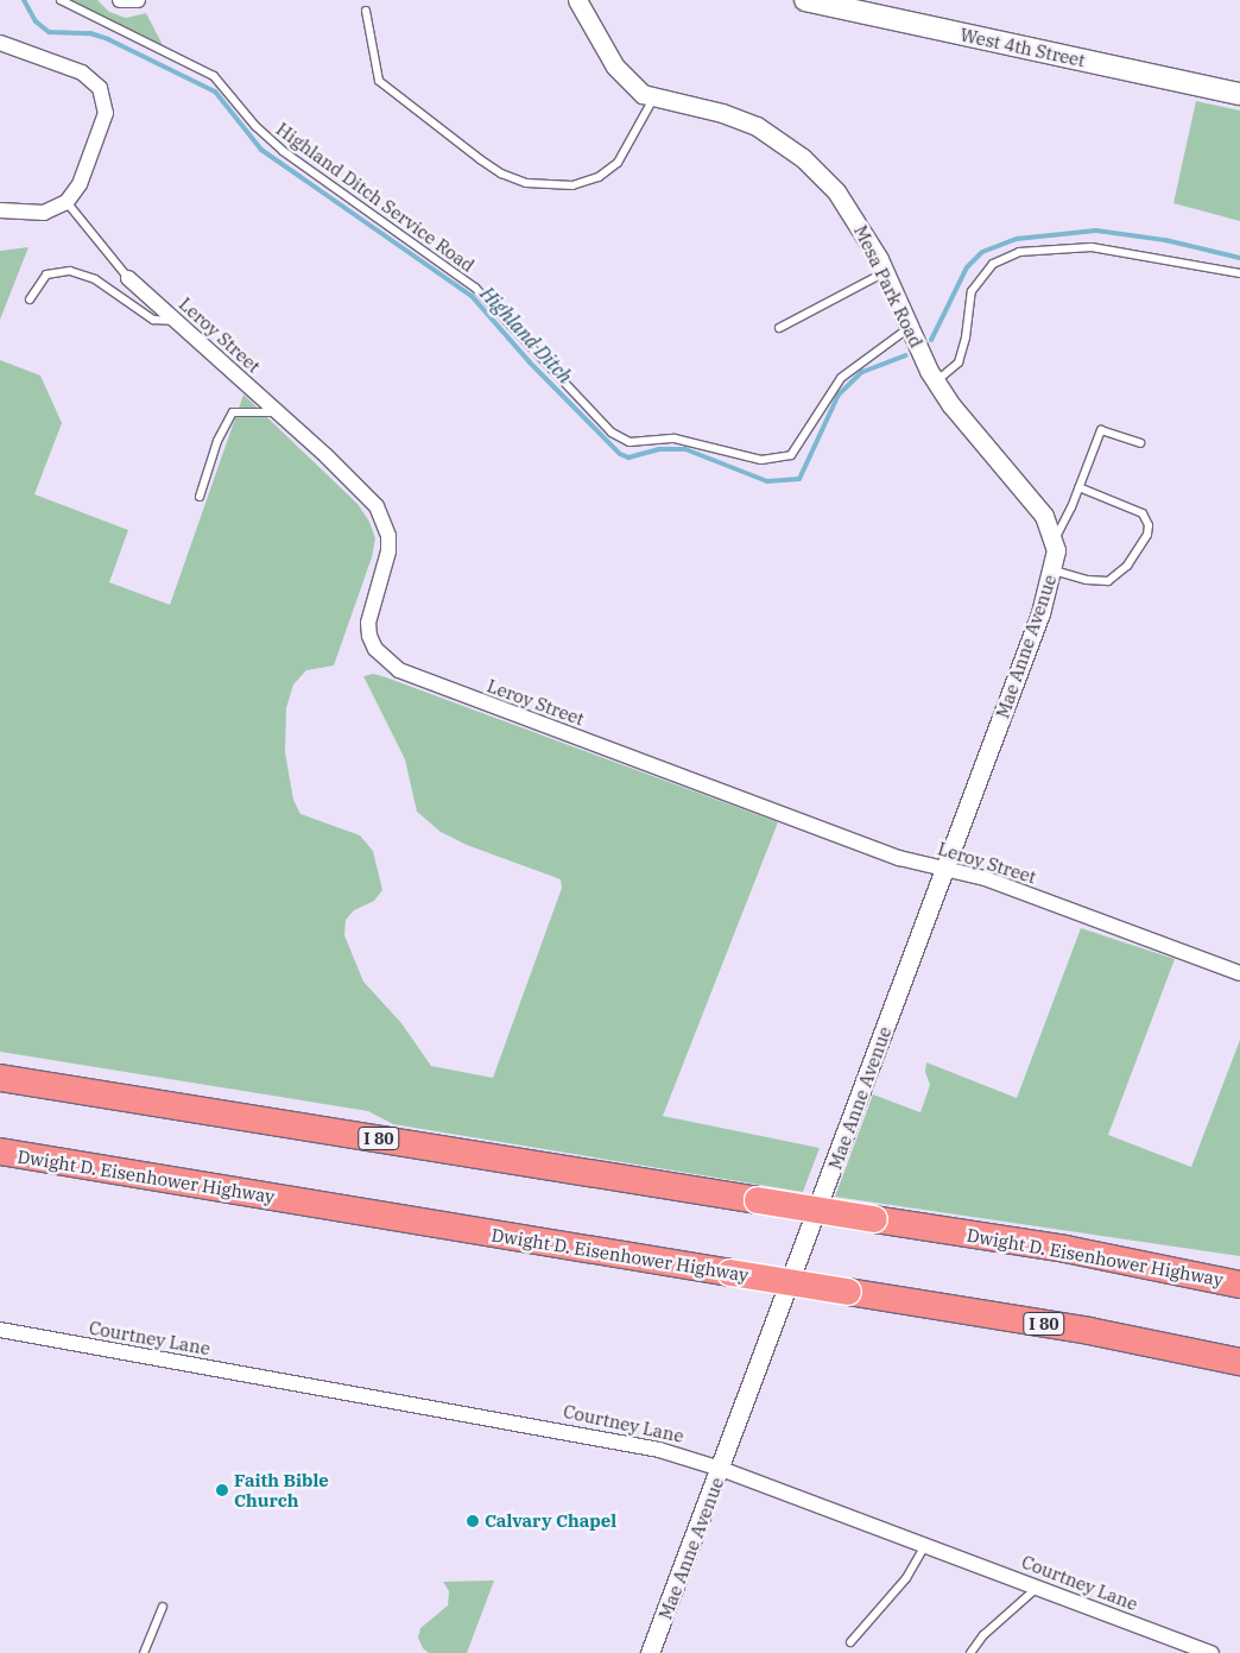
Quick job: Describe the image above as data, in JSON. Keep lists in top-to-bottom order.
{
  "streets": {
    "highway": ["I 80", "Dwight D. Eisenhower Highway"],
    "main road": ["West 4th Street"],
    "street": [
      "Mesa Park Road",
      "Leroy Street",
      "Mae Anne Avenue",
      "Courtney Lane"
    ],
    "lane": ["Highland Ditch Service Road"]
  },
  "crossings": [
    ["Highland Ditch Service Road", "Mesa Park Road"],
    ["Mesa Park Road", "Mae Anne Avenue"],
    ["Leroy Street", "Mae Anne Avenue"],
    ["Mae Anne Avenue", "Courtney Lane"]
  ],
  "water": ["Highland Ditch"],
  "places": ["Faith Bible Church", "Calvary Chapel"]
}
